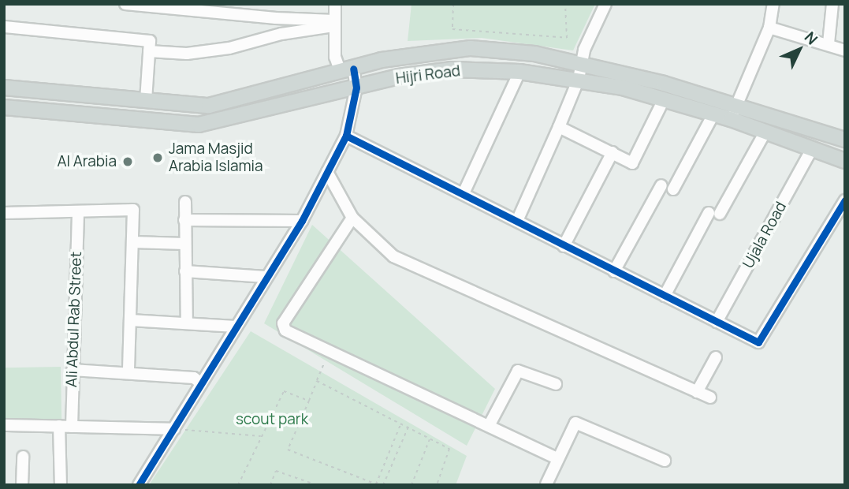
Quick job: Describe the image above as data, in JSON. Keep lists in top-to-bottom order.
{
  "streets": {
    "main road": ["Hijri Road"],
    "street": ["Ujala Road", "Ali Abdul Rab Street"]
  },
  "crossings": [
    ["Hijri Road", "Ujala Road"]
  ],
  "parks": ["scout park"],
  "places": ["Jama Masjid Arabia Islamia", "Al Arabia"],
  "north": "top right"
}
